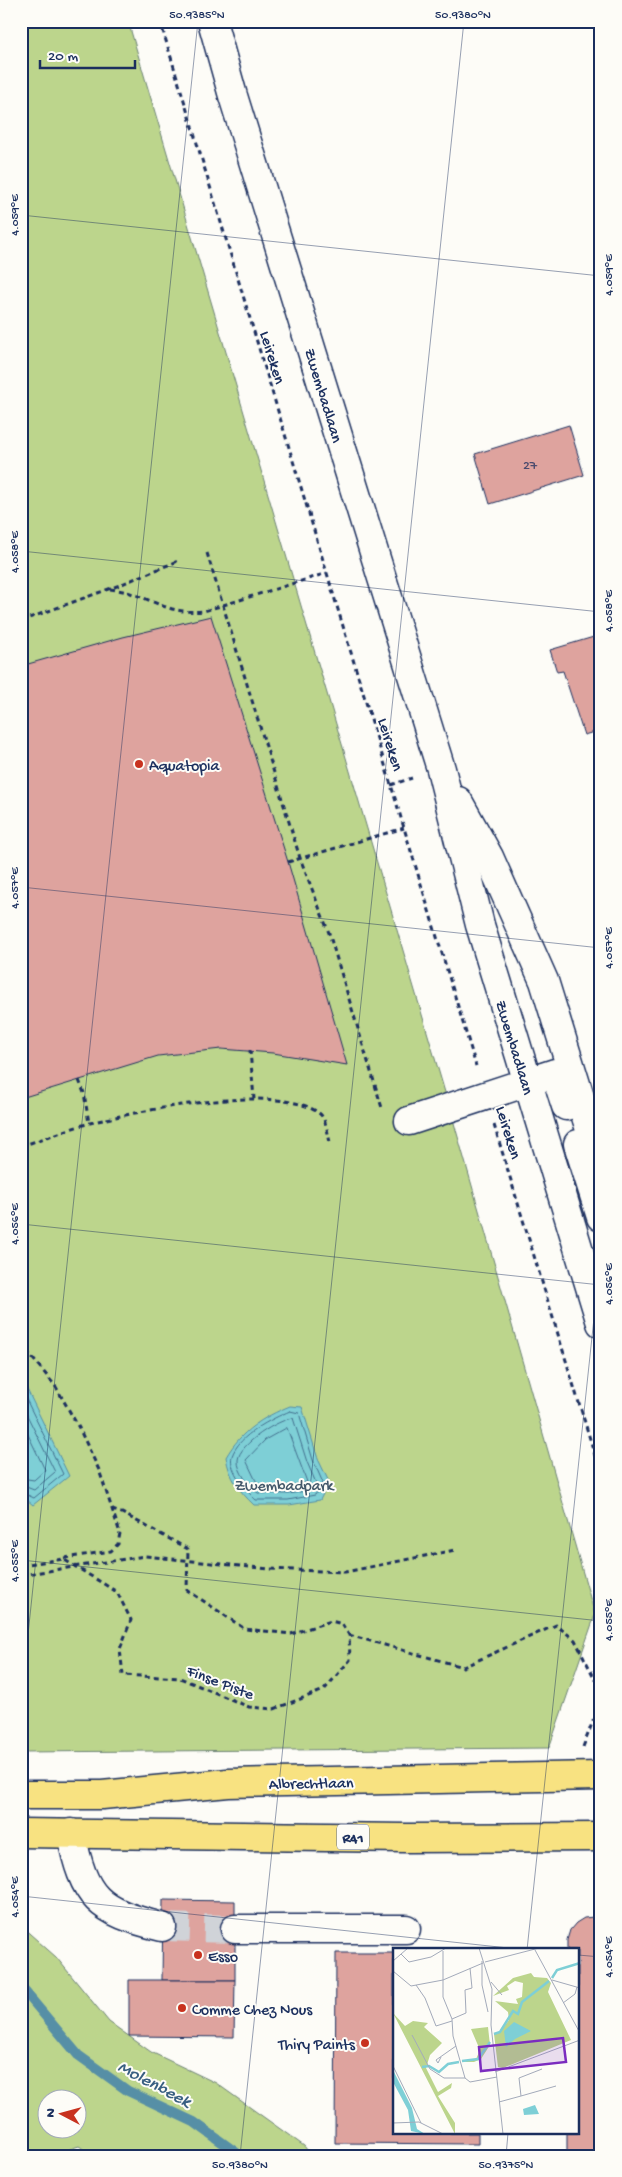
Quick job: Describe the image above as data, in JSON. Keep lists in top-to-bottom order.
{
  "streets": {
    "main road": ["Albrechtlaan", "R41"],
    "street": ["Zwembadlaan"],
    "path": ["Leireken", "Finse Piste"]
  },
  "water": ["Molenbeek"],
  "parks": ["Zwembadpark"],
  "places": [
    "Aquatopia",
    "Esso",
    "Comme Chez Nous",
    "Thiry Paints"
  ],
  "house_numbers": ["27"],
  "scale_bar": "20 m",
  "north": "left",
  "coordinates": [
    "50.9385°N",
    "50.9380°N",
    "4.059°E",
    "4.058°E",
    "4.057°E",
    "4.056°E",
    "4.055°E",
    "4.054°E",
    "50.9375°N"
  ]
}
